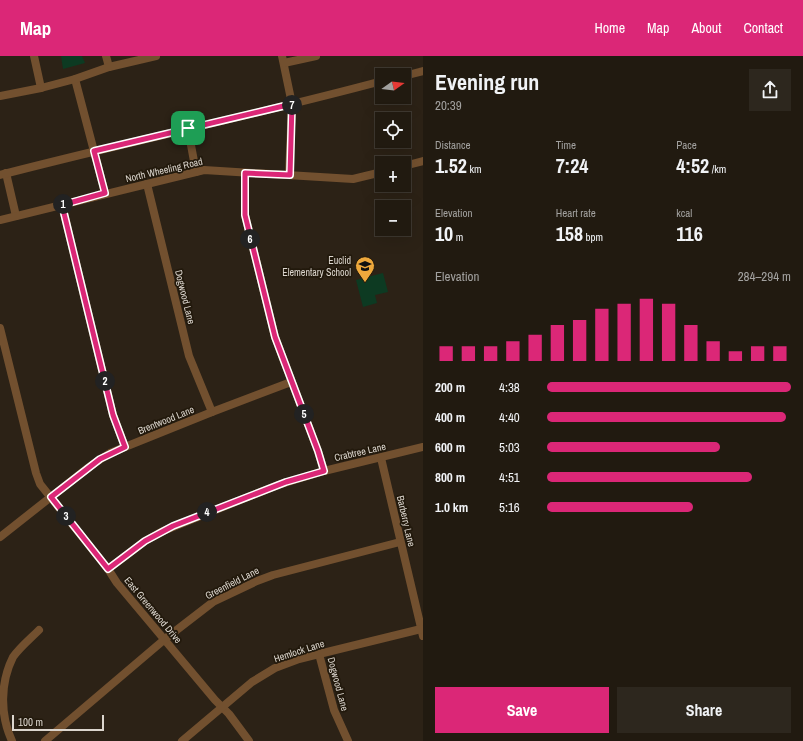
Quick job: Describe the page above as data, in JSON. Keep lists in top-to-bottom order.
{
  "streets": {
    "street": [
      "North Wheeling Road",
      "Dogwood Lane",
      "Brentwood Lane",
      "Crabtree Lane",
      "Barberry Lane",
      "Greenfield Lane",
      "East Greenwood Drive",
      "Hemlock Lane"
    ]
  },
  "crossings": [
    ["North Wheeling Road", "Dogwood Lane"],
    ["Dogwood Lane", "Brentwood Lane"],
    ["Dogwood Lane", "Hemlock Lane"],
    ["Brentwood Lane", "East Greenwood Drive"],
    ["Crabtree Lane", "Barberry Lane"],
    ["Crabtree Lane", "East Greenwood Drive"],
    ["Barberry Lane", "Greenfield Lane"],
    ["Barberry Lane", "Hemlock Lane"],
    ["Greenfield Lane", "East Greenwood Drive"],
    ["East Greenwood Drive", "Hemlock Lane"]
  ],
  "places": {
    "school or university": ["Euclid Elementary School"]
  },
  "scale_bar": "100 m",
  "north": "right",
  "page": {
    "header": "Map",
    "nav": [
      "Home",
      "Map",
      "About",
      "Contact"
    ],
    "heading": ["Evening run", "20:39"],
    "map_buttons": ["+", "−"],
    "pins": [
      "7",
      "1",
      "6",
      "2",
      "5",
      "4",
      "3"
    ],
    "stats": [
      ["Distance", "1.52 km"],
      ["Time", "7:24"],
      ["Pace", "4:52 /km"],
      ["Elevation", "10 m"],
      ["Heart rate", "158 bpm"],
      ["kcal", "116"]
    ],
    "chart": ["Elevation", "284–294 m"],
    "list": [
      {
        "name": "200 m",
        "note": "4:38"
      },
      {
        "name": "400 m",
        "note": "4:40"
      },
      {
        "name": "600 m",
        "note": "5:03"
      },
      {
        "name": "800 m",
        "note": "4:51"
      },
      {
        "name": "1.0 km",
        "note": "5:16"
      }
    ],
    "buttons": ["Save", "Share"],
    "scale": "100 m"
  }
}
